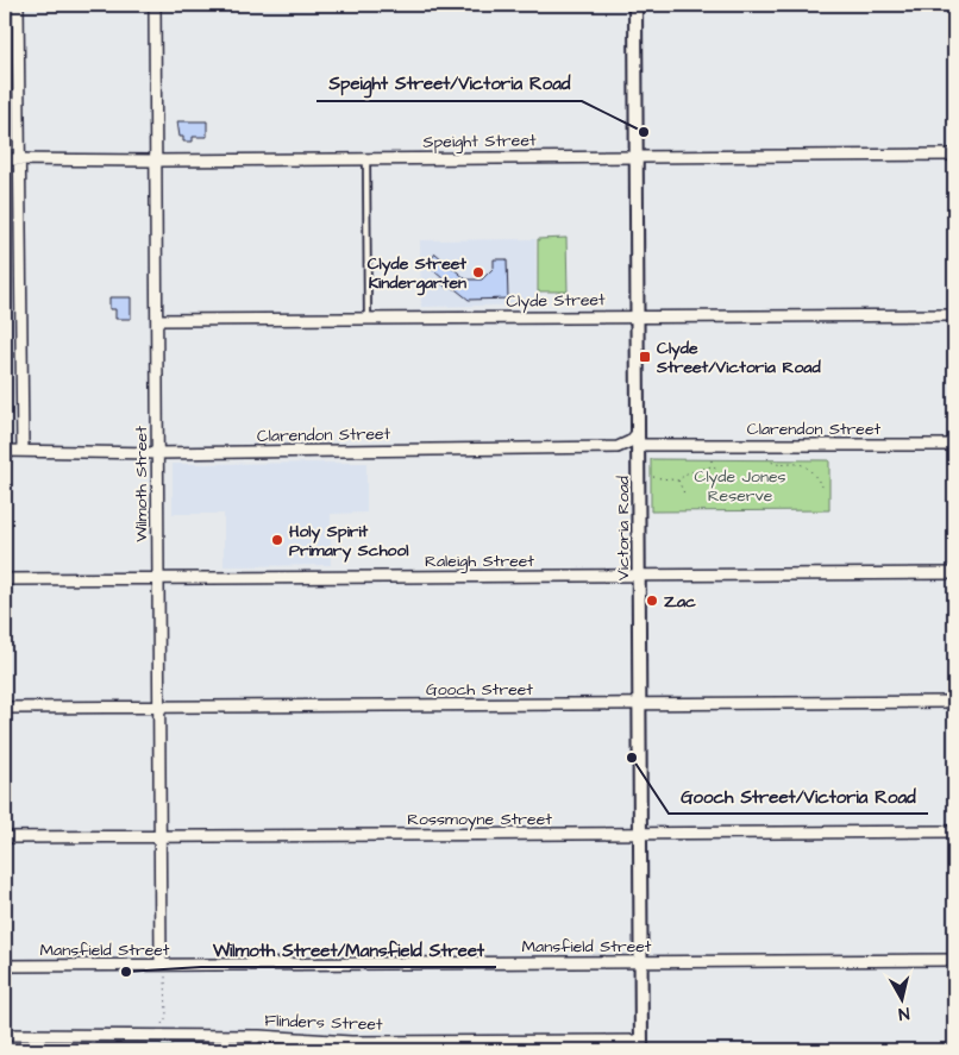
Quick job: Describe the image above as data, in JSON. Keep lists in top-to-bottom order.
{
  "streets": {
    "street": [
      "Speight Street",
      "Clyde Street",
      "Clarendon Street",
      "Wilmoth Street",
      "Victoria Road",
      "Raleigh Street",
      "Gooch Street",
      "Rossmoyne Street",
      "Mansfield Street",
      "Flinders Street"
    ]
  },
  "crossings": [
    ["Speight Street", "Wilmoth Street"],
    ["Speight Street", "Victoria Road"],
    ["Clyde Street", "Wilmoth Street"],
    ["Clyde Street", "Victoria Road"],
    ["Clarendon Street", "Wilmoth Street"],
    ["Clarendon Street", "Victoria Road"],
    ["Wilmoth Street", "Raleigh Street"],
    ["Wilmoth Street", "Gooch Street"],
    ["Wilmoth Street", "Rossmoyne Street"],
    ["Wilmoth Street", "Mansfield Street"],
    ["Victoria Road", "Raleigh Street"],
    ["Victoria Road", "Gooch Street"],
    ["Victoria Road", "Rossmoyne Street"],
    ["Victoria Road", "Mansfield Street"],
    ["Victoria Road", "Flinders Street"]
  ],
  "parks": ["Clyde Jones Reserve"],
  "places": {
    "other": [
      "Speight Street/Victoria Road",
      "Clyde Street Kindergarten",
      "Holy Spirit Primary School",
      "Zac",
      "Gooch Street/Victoria Road",
      "Wilmoth Street/Mansfield Street"
    ],
    "transit": ["Clyde Street/Victoria Road"]
  },
  "north": "bottom"
}
